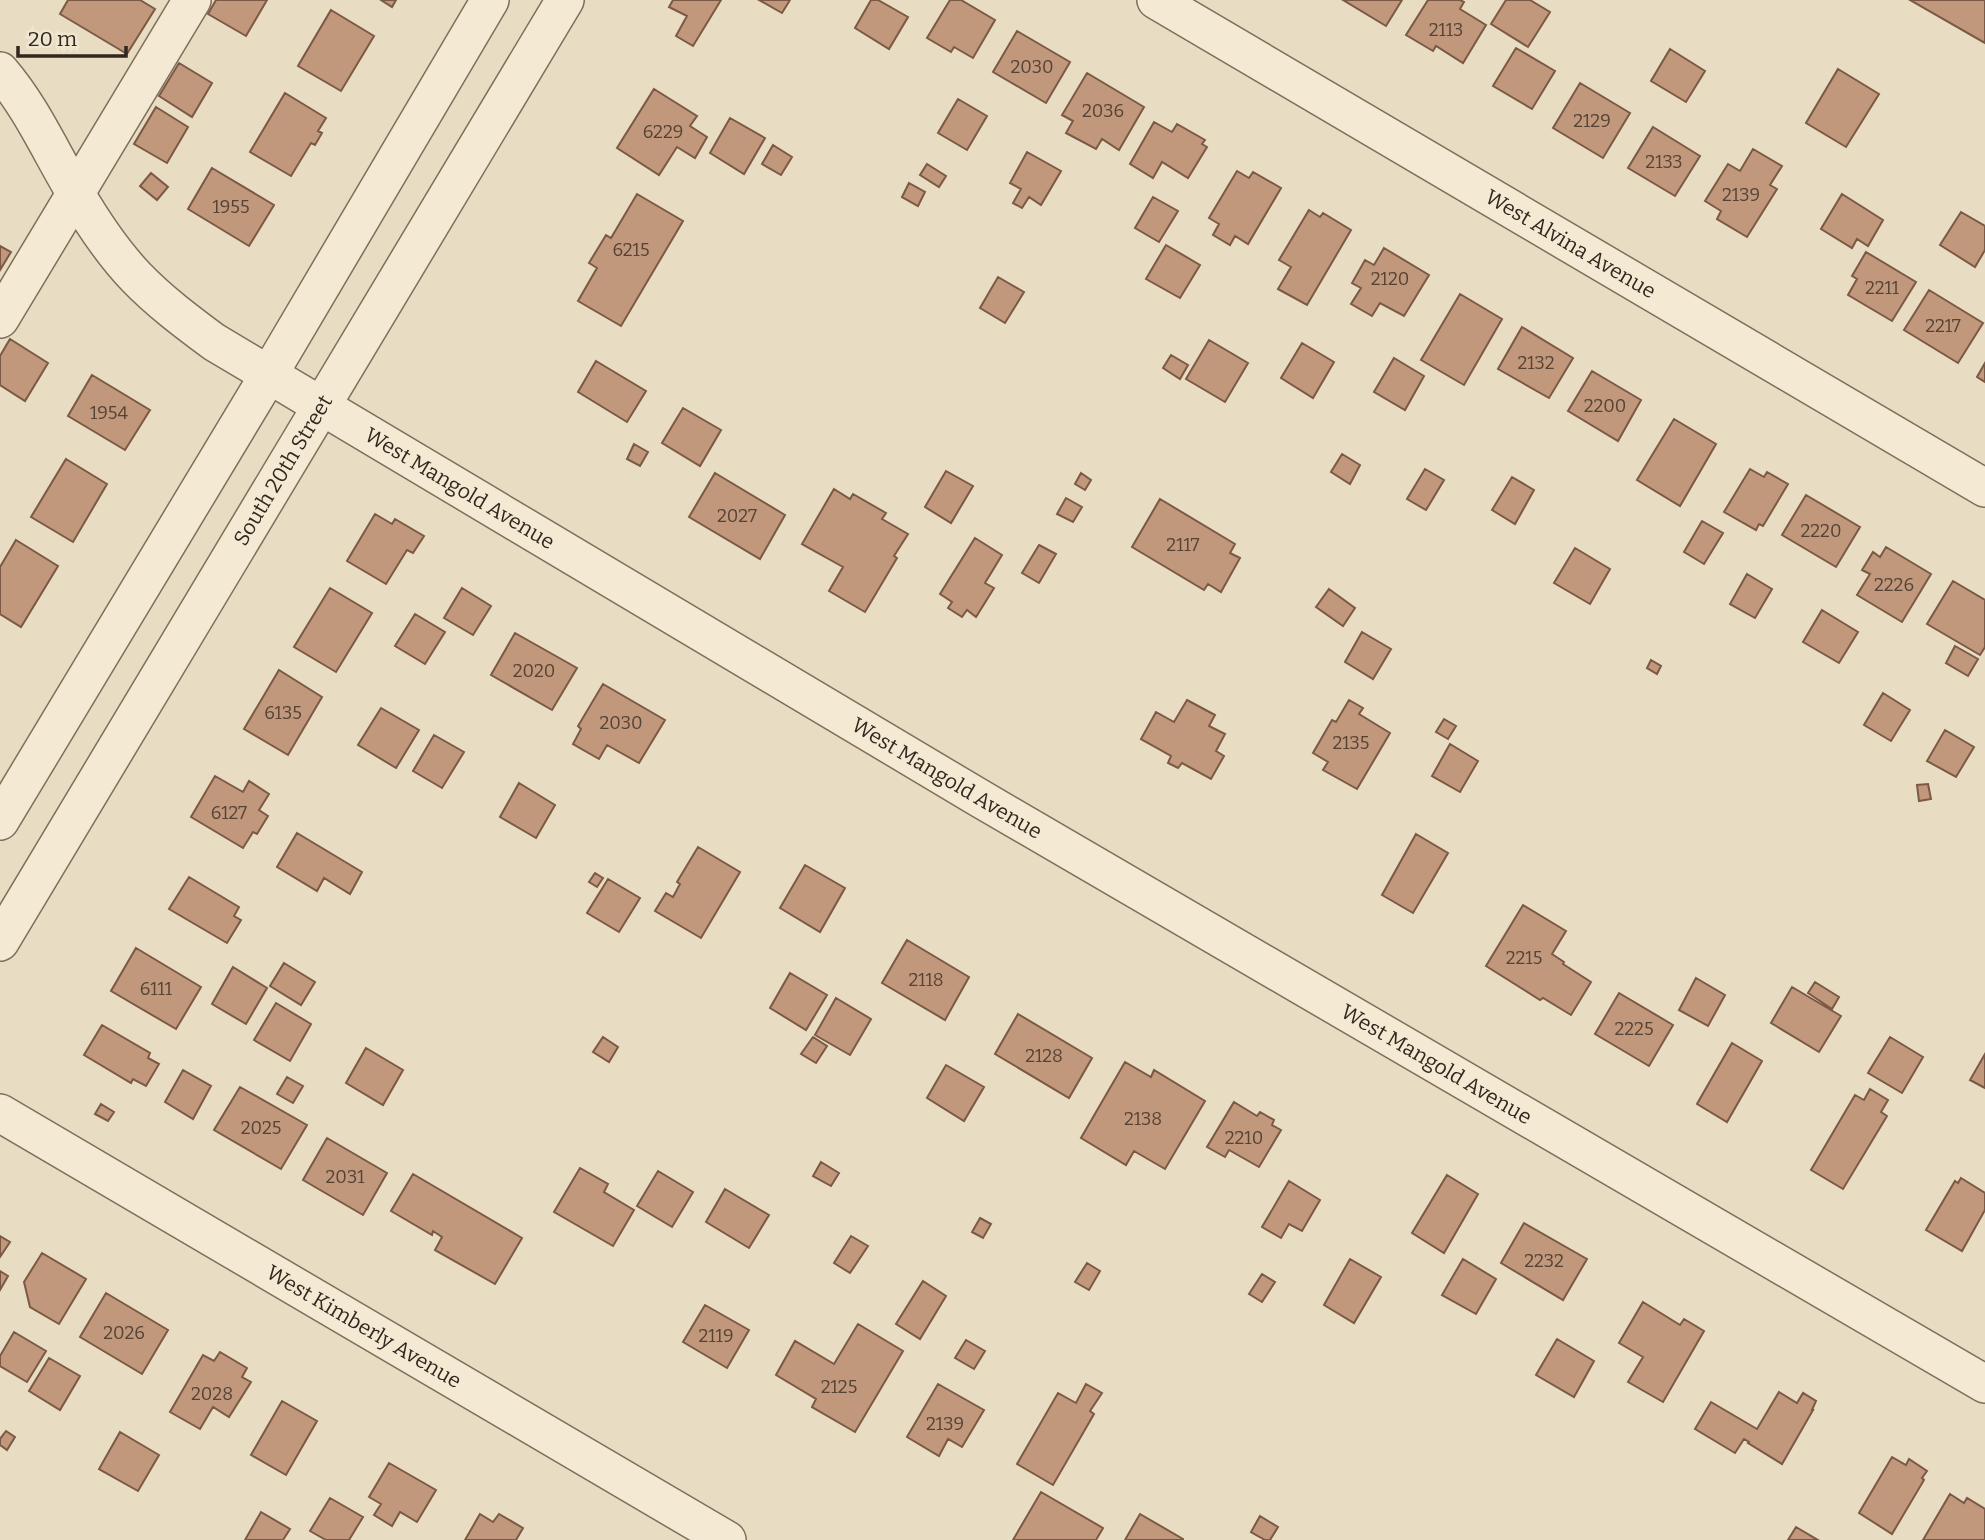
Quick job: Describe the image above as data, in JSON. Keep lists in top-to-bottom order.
{
  "streets": {
    "street": [
      "West Alvina Avenue",
      "South 20th Street",
      "West Mangold Avenue",
      "West Kimberly Avenue"
    ]
  },
  "crossings": [
    ["South 20th Street", "West Mangold Avenue"]
  ],
  "house_numbers": [
    "2113",
    "2030",
    "2036",
    "2129",
    "6229",
    "2133",
    "2139",
    "1955",
    "6215",
    "2120",
    "2211",
    "2217",
    "2132",
    "2200",
    "1954",
    "2027",
    "2220",
    "2117",
    "2226",
    "2020",
    "6135",
    "2030",
    "2135",
    "6127",
    "2215",
    "2118",
    "6111",
    "2225",
    "2128",
    "2138",
    "2025",
    "2210",
    "2031",
    "2232",
    "2026",
    "2119",
    "2125",
    "2028",
    "2139"
  ],
  "scale_bar": "20 m"
}
